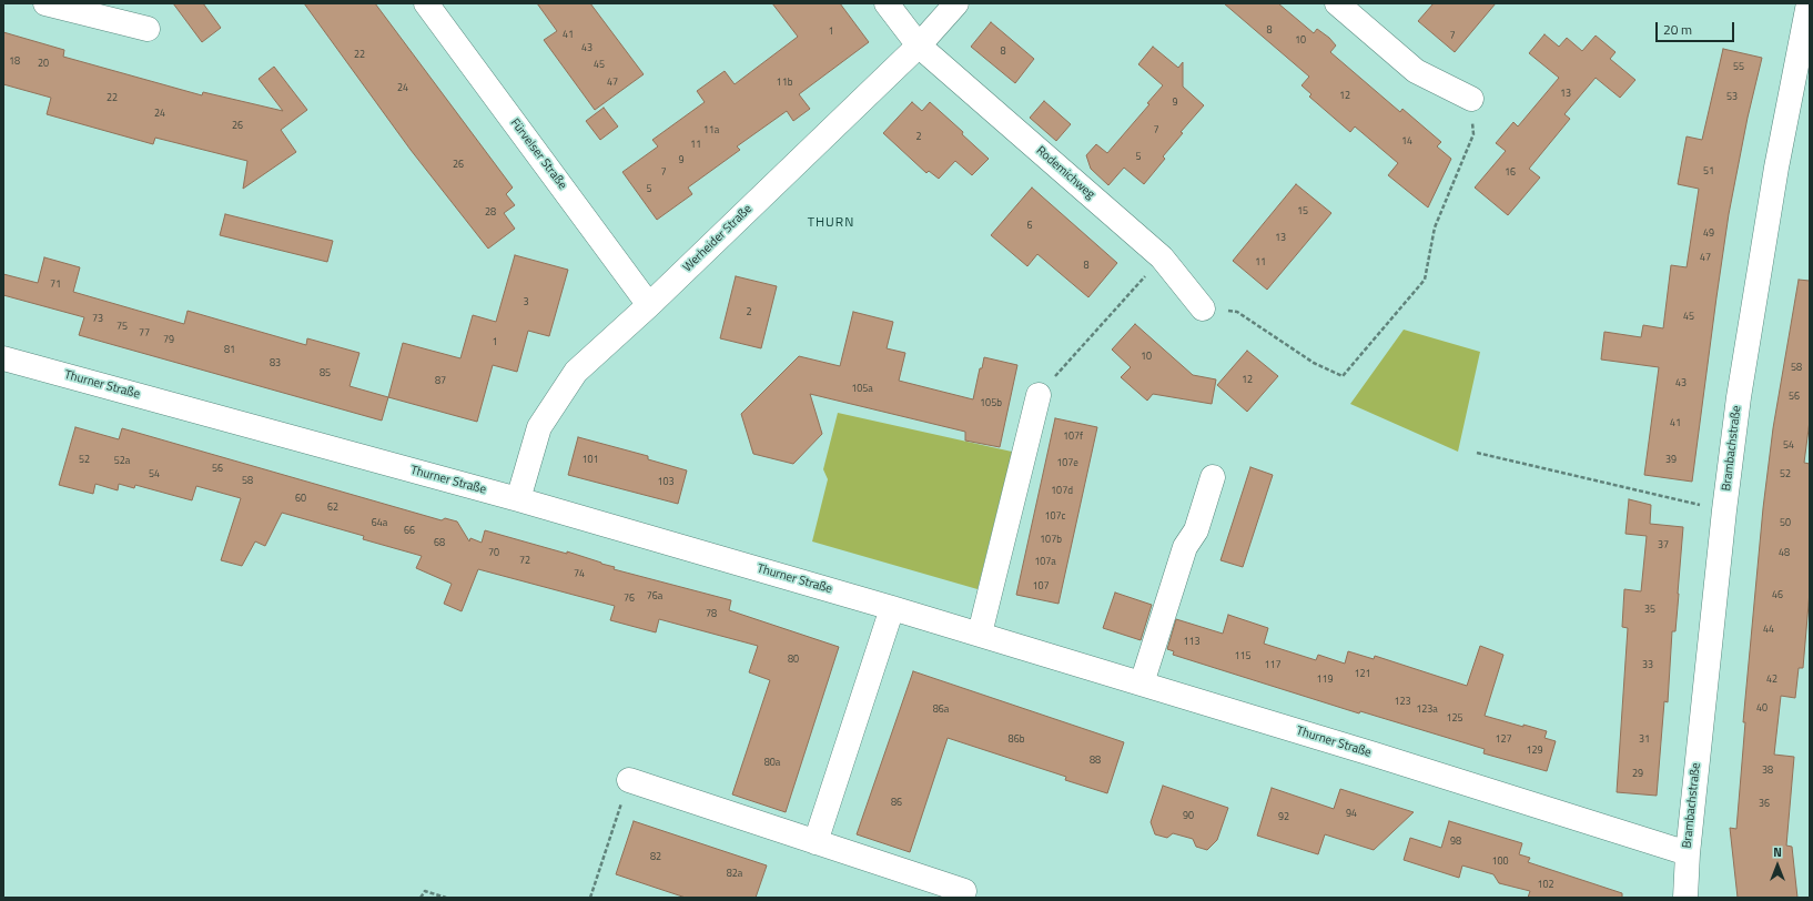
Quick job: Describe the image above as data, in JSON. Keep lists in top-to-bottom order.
{
  "streets": {
    "street": [
      "Fürvelser Straße",
      "Rodemichweg",
      "Werheider Straße",
      "Thurner Straße",
      "Brambachstraße"
    ]
  },
  "crossings": [
    ["Fürvelser Straße", "Werheider Straße"],
    ["Rodemichweg", "Werheider Straße"],
    ["Werheider Straße", "Thurner Straße"],
    ["Thurner Straße", "Brambachstraße"]
  ],
  "districts": ["THURN"],
  "house_numbers": [
    "8",
    "1",
    "41",
    "7",
    "10",
    "43",
    "8",
    "22",
    "18",
    "20",
    "45",
    "55",
    "47",
    "11b",
    "24",
    "13",
    "12",
    "53",
    "22",
    "9",
    "24",
    "26",
    "11a",
    "7",
    "2",
    "14",
    "11",
    "5",
    "9",
    "26",
    "51",
    "7",
    "16",
    "5",
    "15",
    "28",
    "6",
    "49",
    "13",
    "47",
    "11",
    "8",
    "71",
    "3",
    "2",
    "45",
    "73",
    "75",
    "77",
    "79",
    "1",
    "81",
    "10",
    "83",
    "58",
    "85",
    "12",
    "87",
    "43",
    "105a",
    "56",
    "105b",
    "41",
    "107f",
    "54",
    "52",
    "101",
    "39",
    "52a",
    "107e",
    "56",
    "54",
    "52",
    "58",
    "103",
    "107d",
    "60",
    "62",
    "107c",
    "64a",
    "50",
    "66",
    "107b",
    "68",
    "37",
    "70",
    "48",
    "72",
    "107a",
    "74",
    "107",
    "46",
    "76a",
    "76",
    "35",
    "78",
    "44",
    "113",
    "115",
    "80",
    "117",
    "33",
    "121",
    "119",
    "42",
    "123",
    "40",
    "86a",
    "123a",
    "125",
    "86b",
    "127",
    "31",
    "129",
    "88",
    "80a",
    "38",
    "29",
    "86",
    "36",
    "94",
    "90",
    "92",
    "98",
    "82",
    "100",
    "82a",
    "102"
  ],
  "scale_bar": "20 m",
  "north": "top"
}
